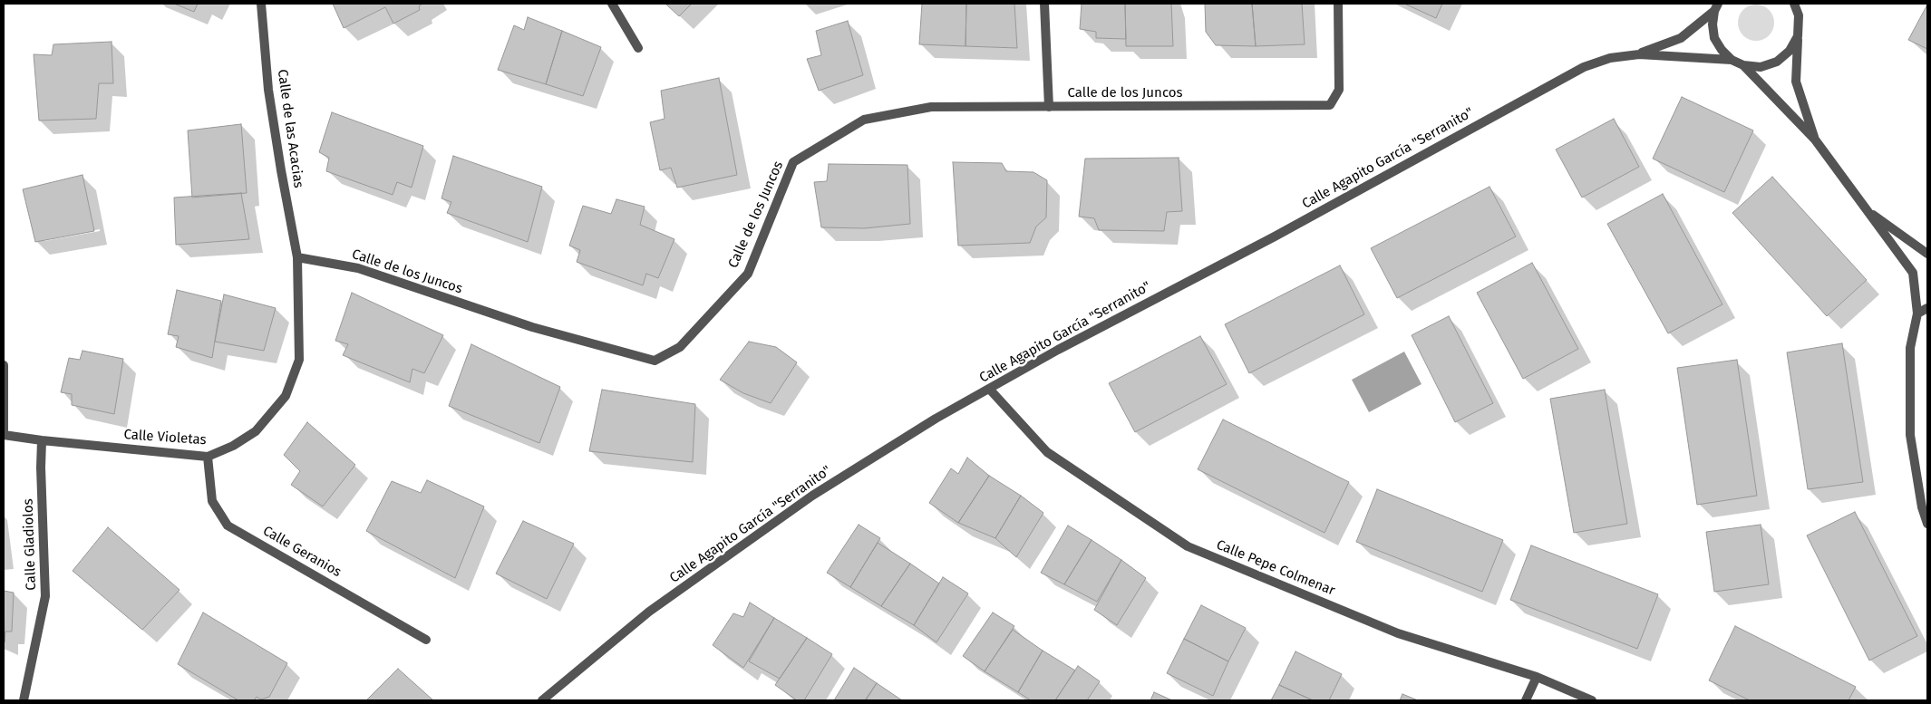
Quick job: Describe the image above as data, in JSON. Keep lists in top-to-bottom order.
{
  "streets": {
    "street": [
      "Calle de los Juncos",
      "Calle de las Acacias",
      "Calle Agapito García \"Serranito\"",
      "Calle Violetas",
      "Calle Gladiolos",
      "Calle Geranios",
      "Calle Pepe Colmenar"
    ]
  },
  "crossings": [
    ["Calle de los Juncos", "Calle de las Acacias"],
    ["Calle de los Juncos", "Calle Violetas"],
    ["Calle de las Acacias", "Calle Violetas"],
    ["Calle Agapito García \"Serranito\"", "Calle Pepe Colmenar"],
    ["Calle Violetas", "Calle Gladiolos"],
    ["Calle Violetas", "Calle Geranios"]
  ]
}
